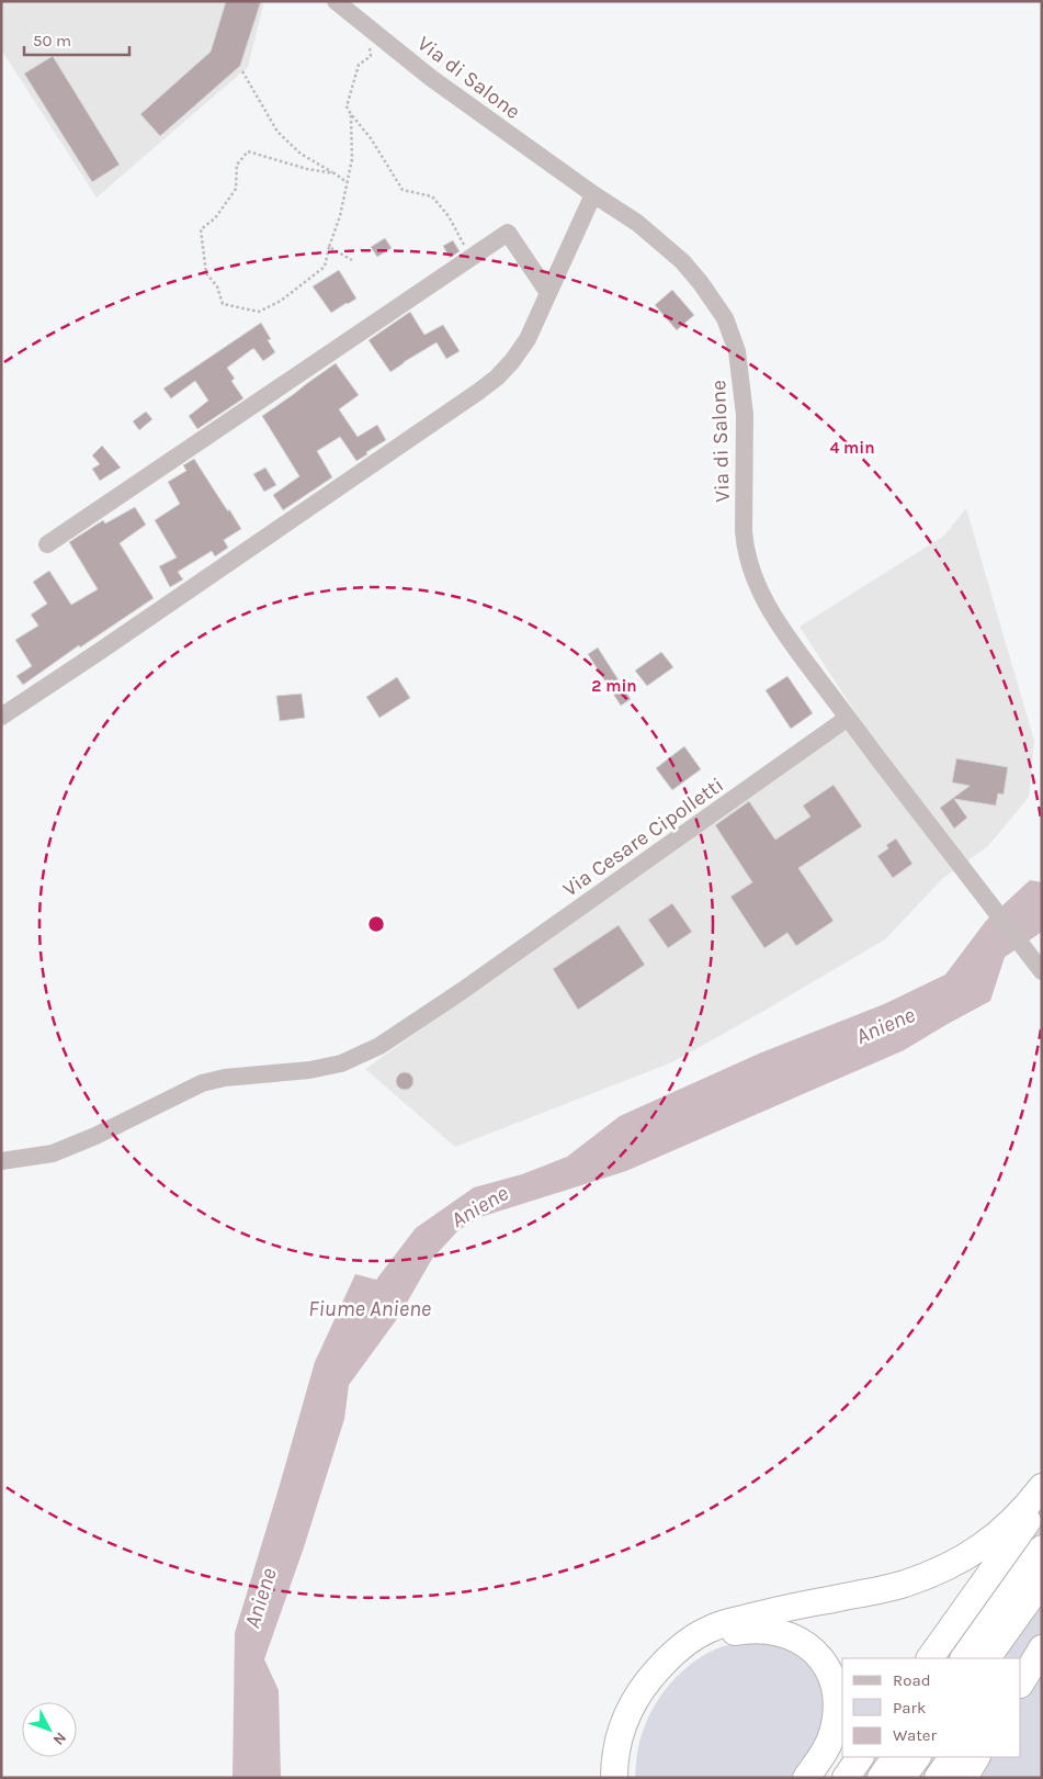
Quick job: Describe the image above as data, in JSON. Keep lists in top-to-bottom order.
{
  "streets": {
    "street": ["Via di Salone", "Via Cesare Cipolletti"]
  },
  "crossings": [
    ["Via di Salone", "Via Cesare Cipolletti"]
  ],
  "water": ["Aniene", "Fiume Aniene"],
  "legend": ["Road", "Park", "Water"],
  "scale_bar": "50 m",
  "north": "bottom right",
  "rings": ["4 min", "2 min"]
}
